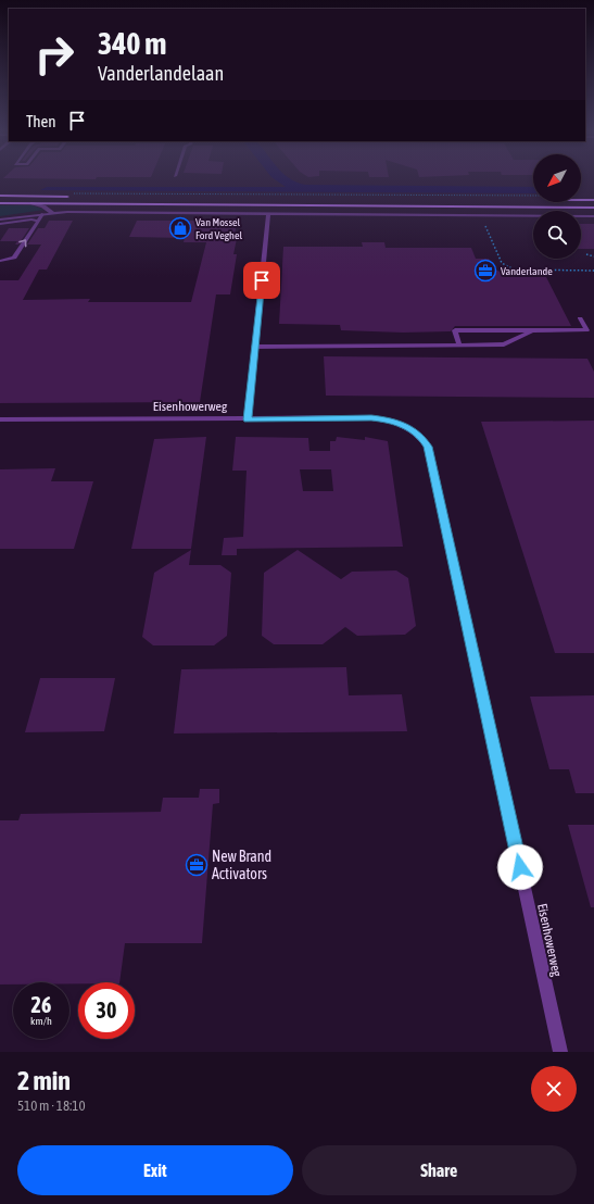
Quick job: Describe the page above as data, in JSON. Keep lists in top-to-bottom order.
{
  "streets": {
    "street": ["Eisenhowerweg"]
  },
  "places": {
    "shop": ["Van Mossel Ford Veghel"],
    "office": ["Vanderlande", "New Brand Activators"]
  },
  "north": "bottom left",
  "page": {
    "turn": ["340 m", "Vanderlandelaan"],
    "then": "Then",
    "speed": "26 km/h",
    "limit": "30",
    "heading": ["2 min", "510 m · 18:10"],
    "buttons": ["Exit", "Share"]
  }
}
